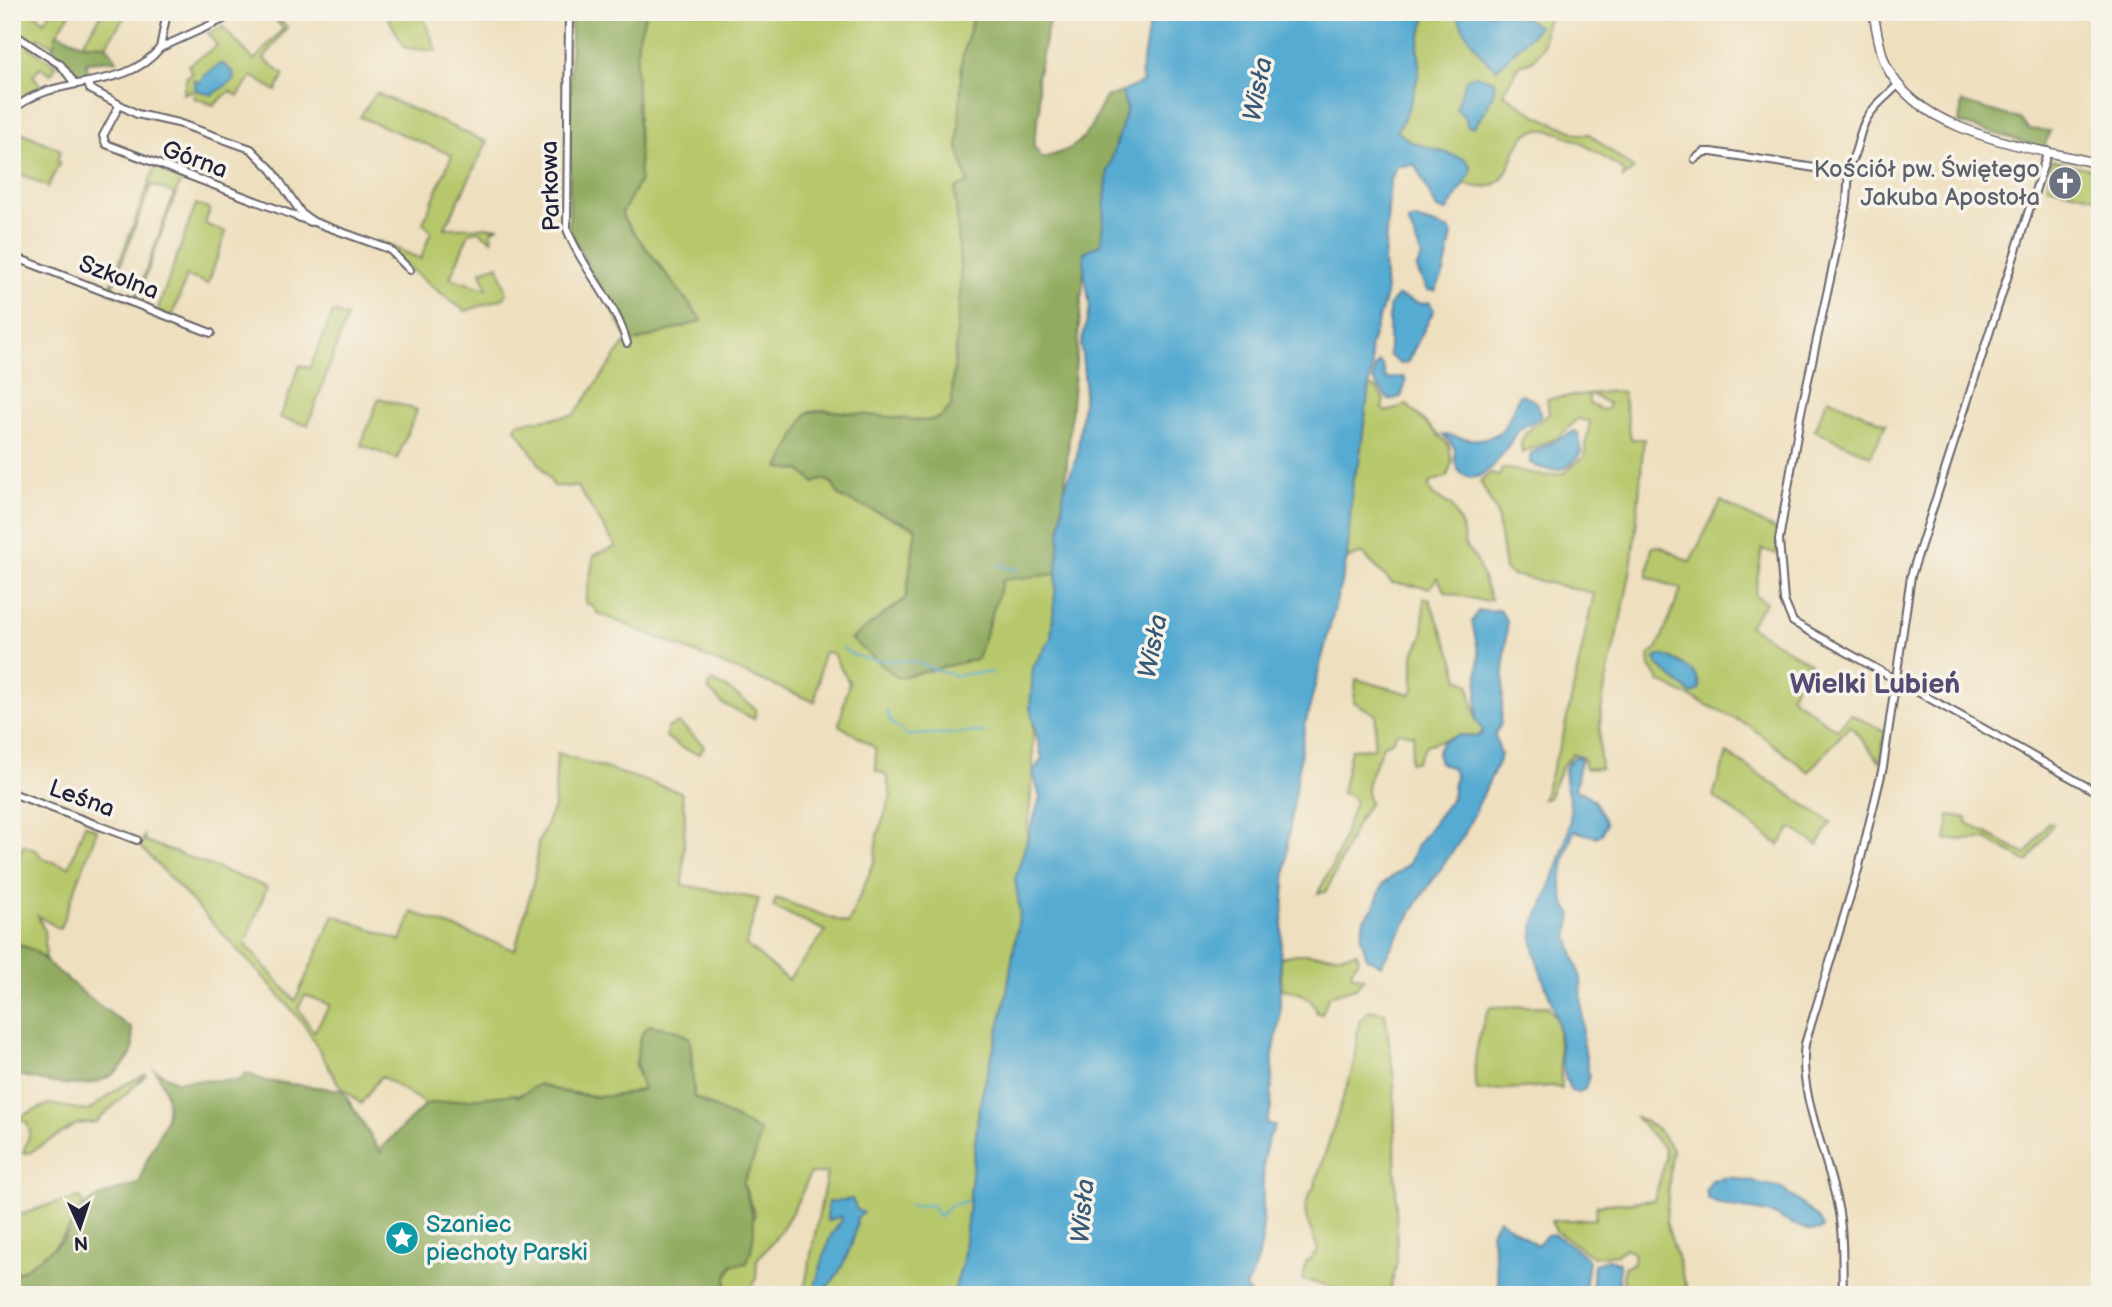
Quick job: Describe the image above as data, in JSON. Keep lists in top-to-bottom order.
{
  "streets": {
    "street": [
      "Górna",
      "Parkowa",
      "Szkolna",
      "Leśna"
    ]
  },
  "districts": ["Wielki Lubień"],
  "water": ["Wisła"],
  "places": {
    "church": ["Kościół pw. Świętego Jakuba Apostoła"],
    "place": ["Szaniec piechoty Parski"]
  },
  "north": "bottom"
}
